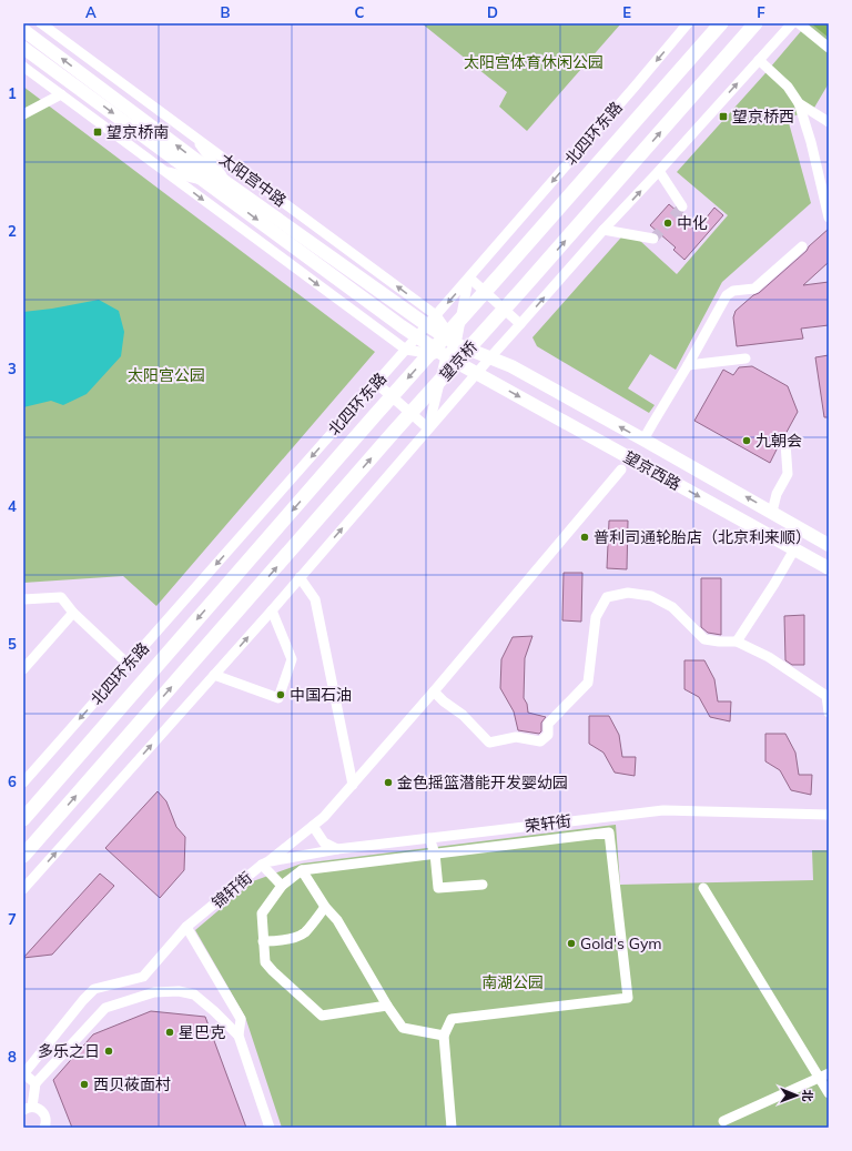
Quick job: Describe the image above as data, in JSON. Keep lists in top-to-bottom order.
{
  "streets": {
    "highway": ["北四环东路", "望京桥"],
    "main road": ["太阳宫中路", "望京西路"],
    "street": ["荣轩街", "锦轩街"]
  },
  "crossings": [
    ["北四环东路", "太阳宫中路"],
    ["北四环东路", "望京桥"],
    ["北四环东路", "望京西路"],
    ["太阳宫中路", "望京西路"],
    ["荣轩街", "锦轩街"]
  ],
  "parks": ["太阳宫体育休闲公园", "太阳宫公园", "南湖公园"],
  "places": {
    "transit": ["望京桥西", "望京桥南"],
    "other": [
      "中化",
      "九朝会",
      "普利司通轮胎店（北京利来顺）",
      "中国石油",
      "金色摇篮潜能开发婴幼园",
      "Gold's Gym",
      "星巴克",
      "多乐之日",
      "西贝莜面村"
    ]
  },
  "north": "right",
  "grid": {
    "columns": [
      "A",
      "B",
      "C",
      "D",
      "E",
      "F"
    ],
    "rows": [
      "1",
      "2",
      "3",
      "4",
      "5",
      "6",
      "7",
      "8"
    ]
  }
}
